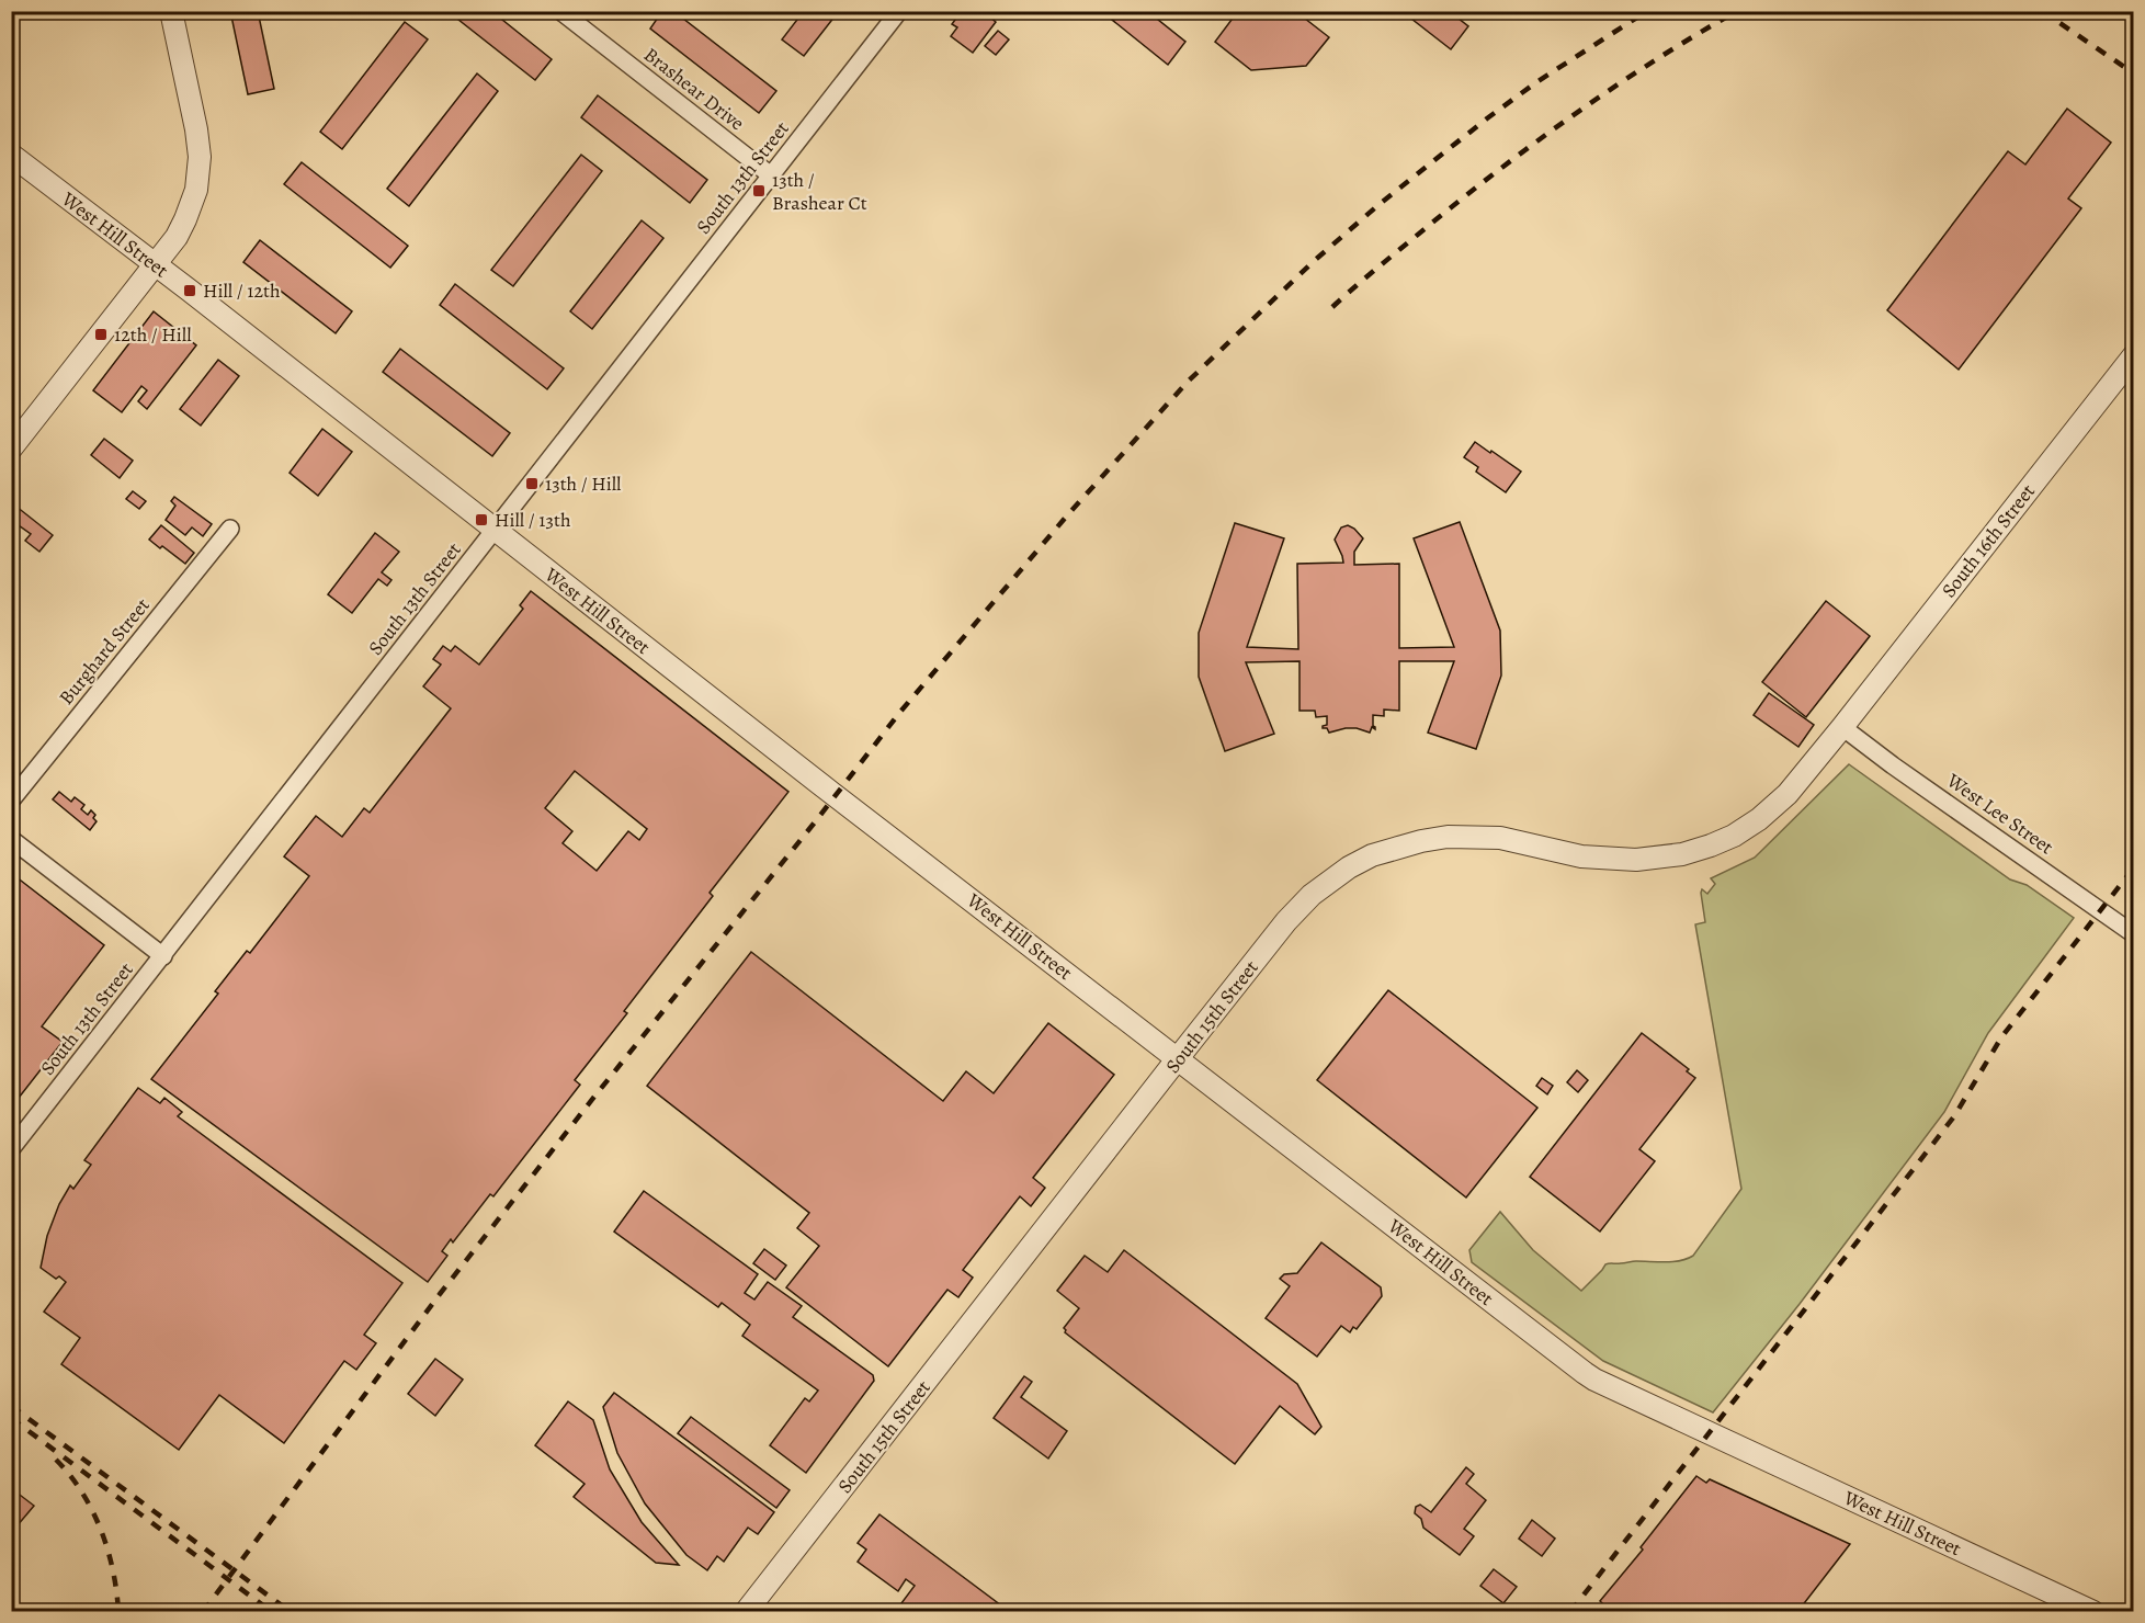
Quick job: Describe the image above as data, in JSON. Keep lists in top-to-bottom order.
{
  "streets": {
    "street": [
      "Brashear Drive",
      "South 13th Street",
      "West Hill Street",
      "South 16th Street",
      "Burghard Street",
      "West Lee Street",
      "South 15th Street"
    ]
  },
  "crossings": [
    ["Brashear Drive", "South 13th Street"],
    ["South 13th Street", "West Hill Street"],
    ["West Hill Street", "South 15th Street"],
    ["South 16th Street", "West Lee Street"],
    ["South 16th Street", "South 15th Street"],
    ["West Lee Street", "South 15th Street"]
  ],
  "places": {
    "transit": [
      "13th / Brashear Ct",
      "Hill / 12th",
      "12th / Hill",
      "13th / Hill",
      "Hill / 13th"
    ]
  }
}
